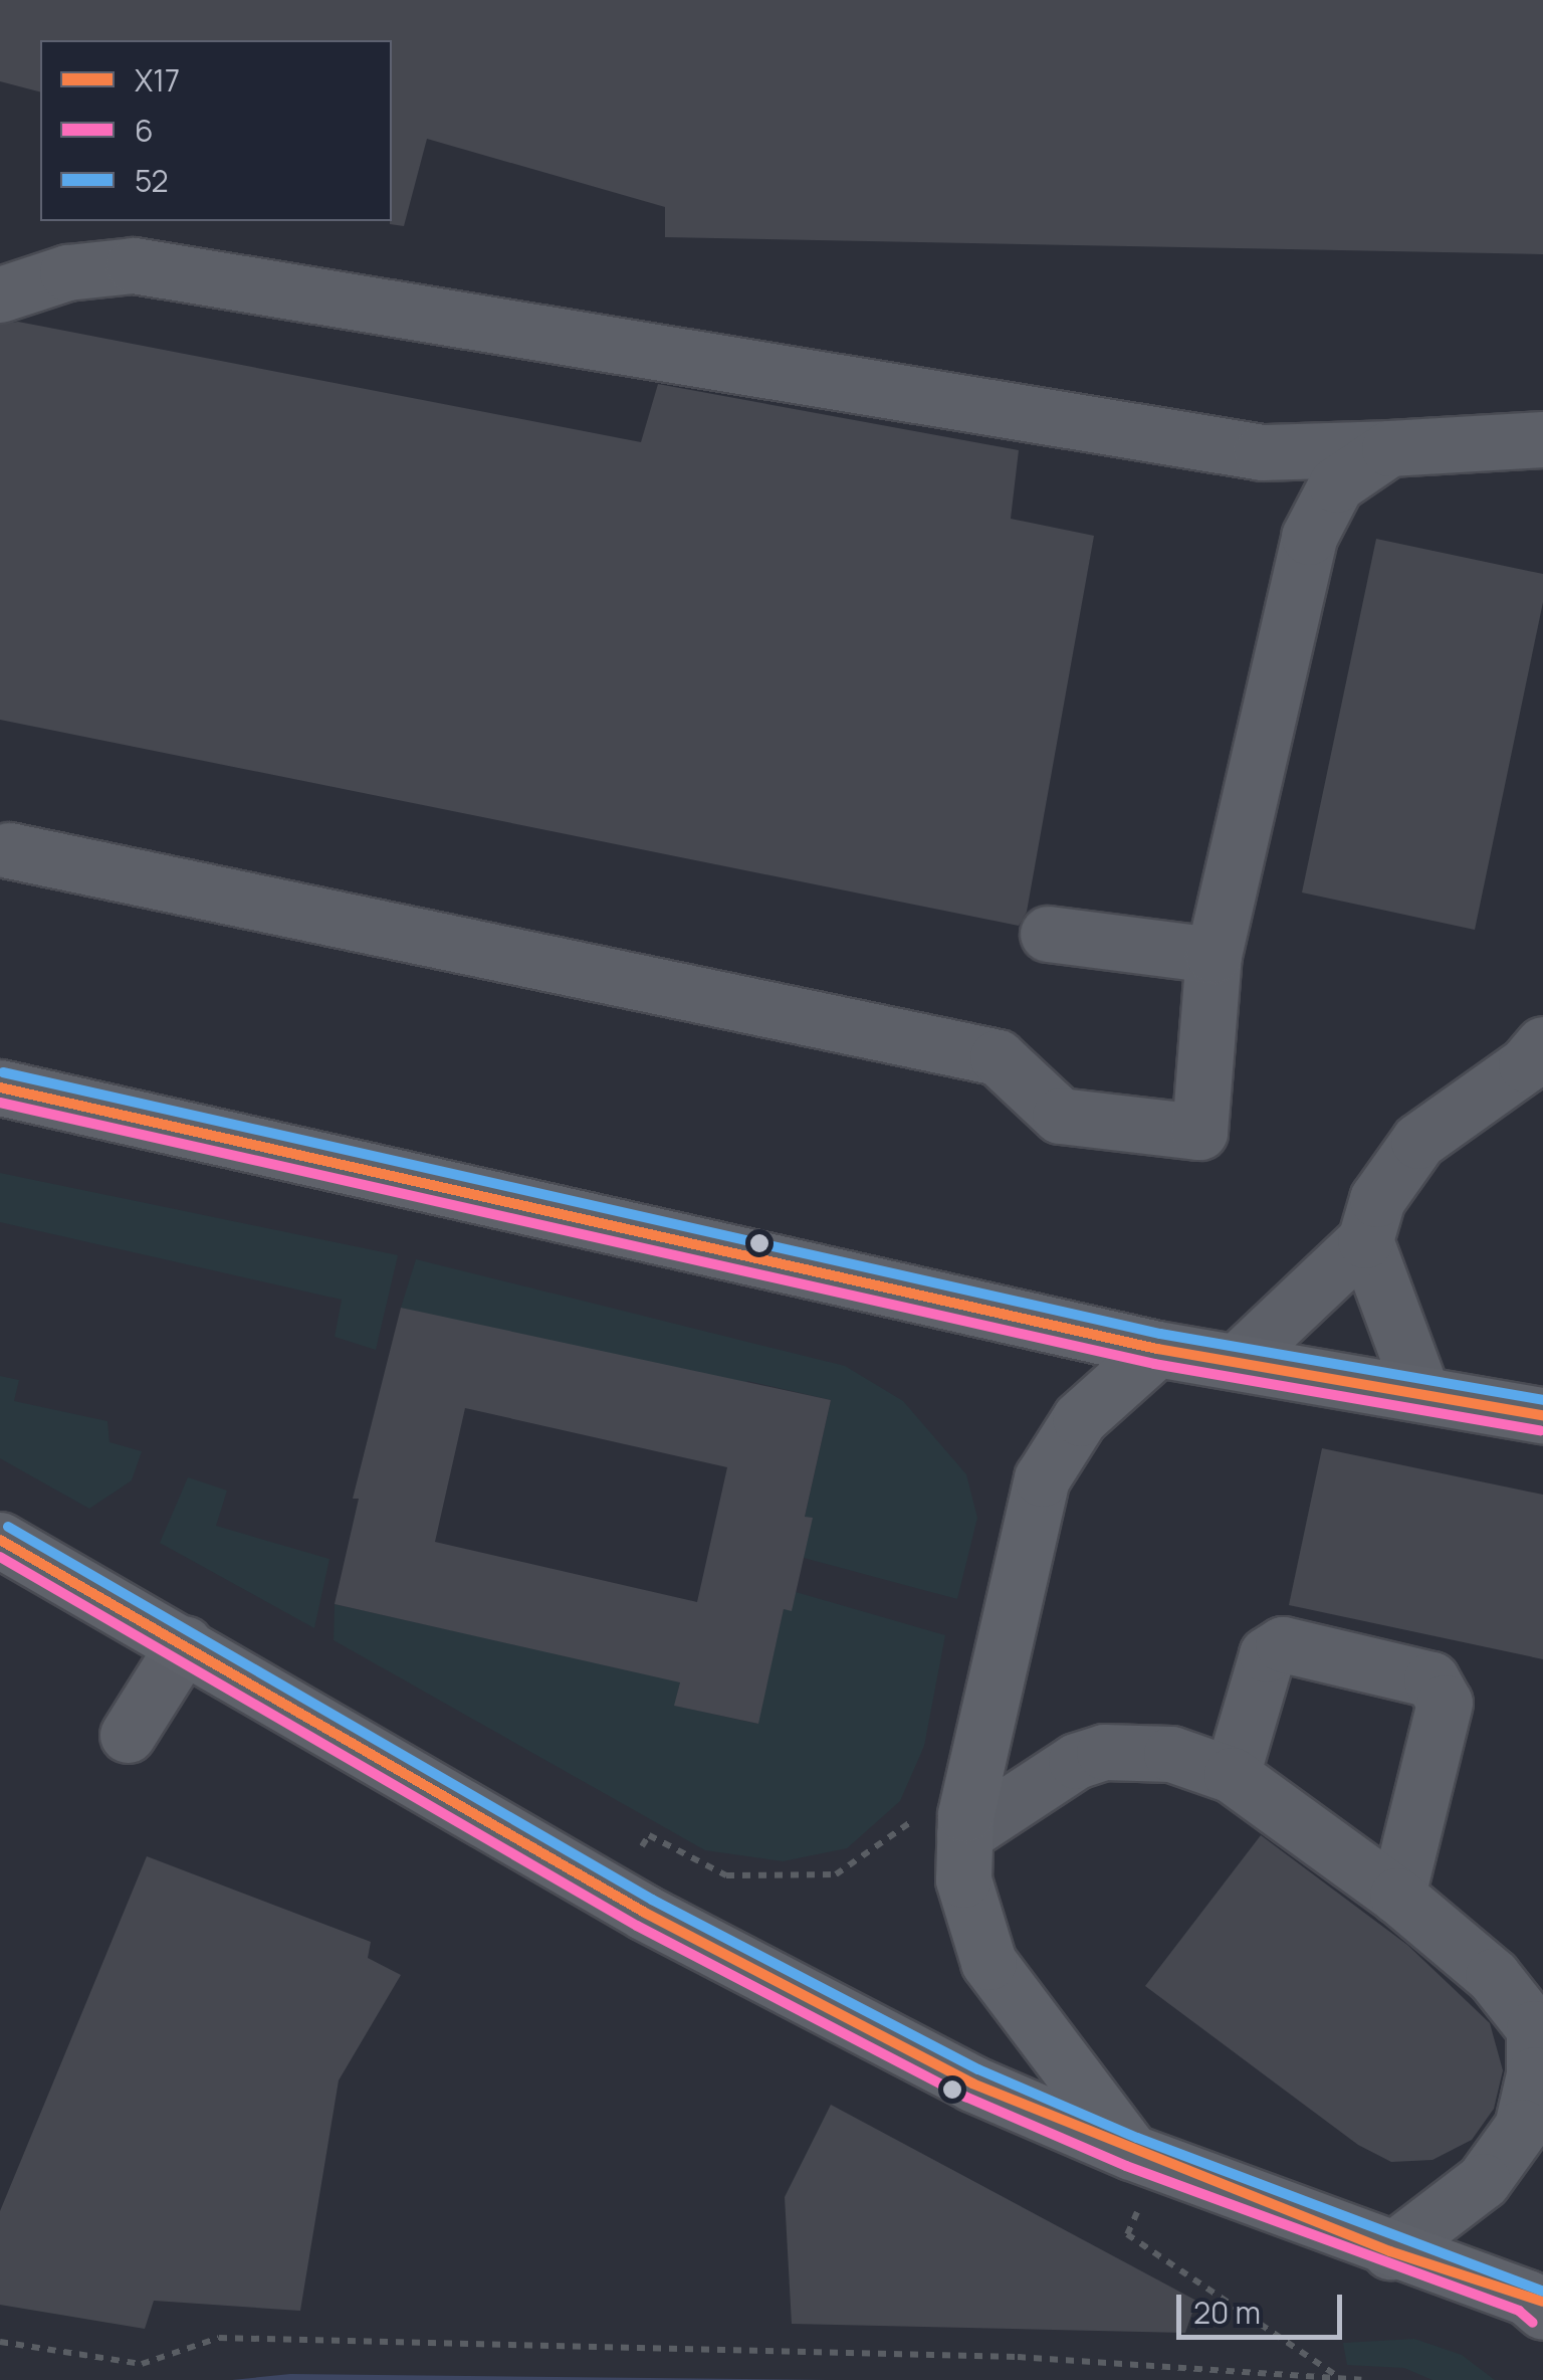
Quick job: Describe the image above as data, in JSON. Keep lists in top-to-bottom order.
{
  "lines": ["transit line 52", "transit line X17", "transit line 6"],
  "legend": ["X17", "6", "52"],
  "scale_bar": "20 m"
}
